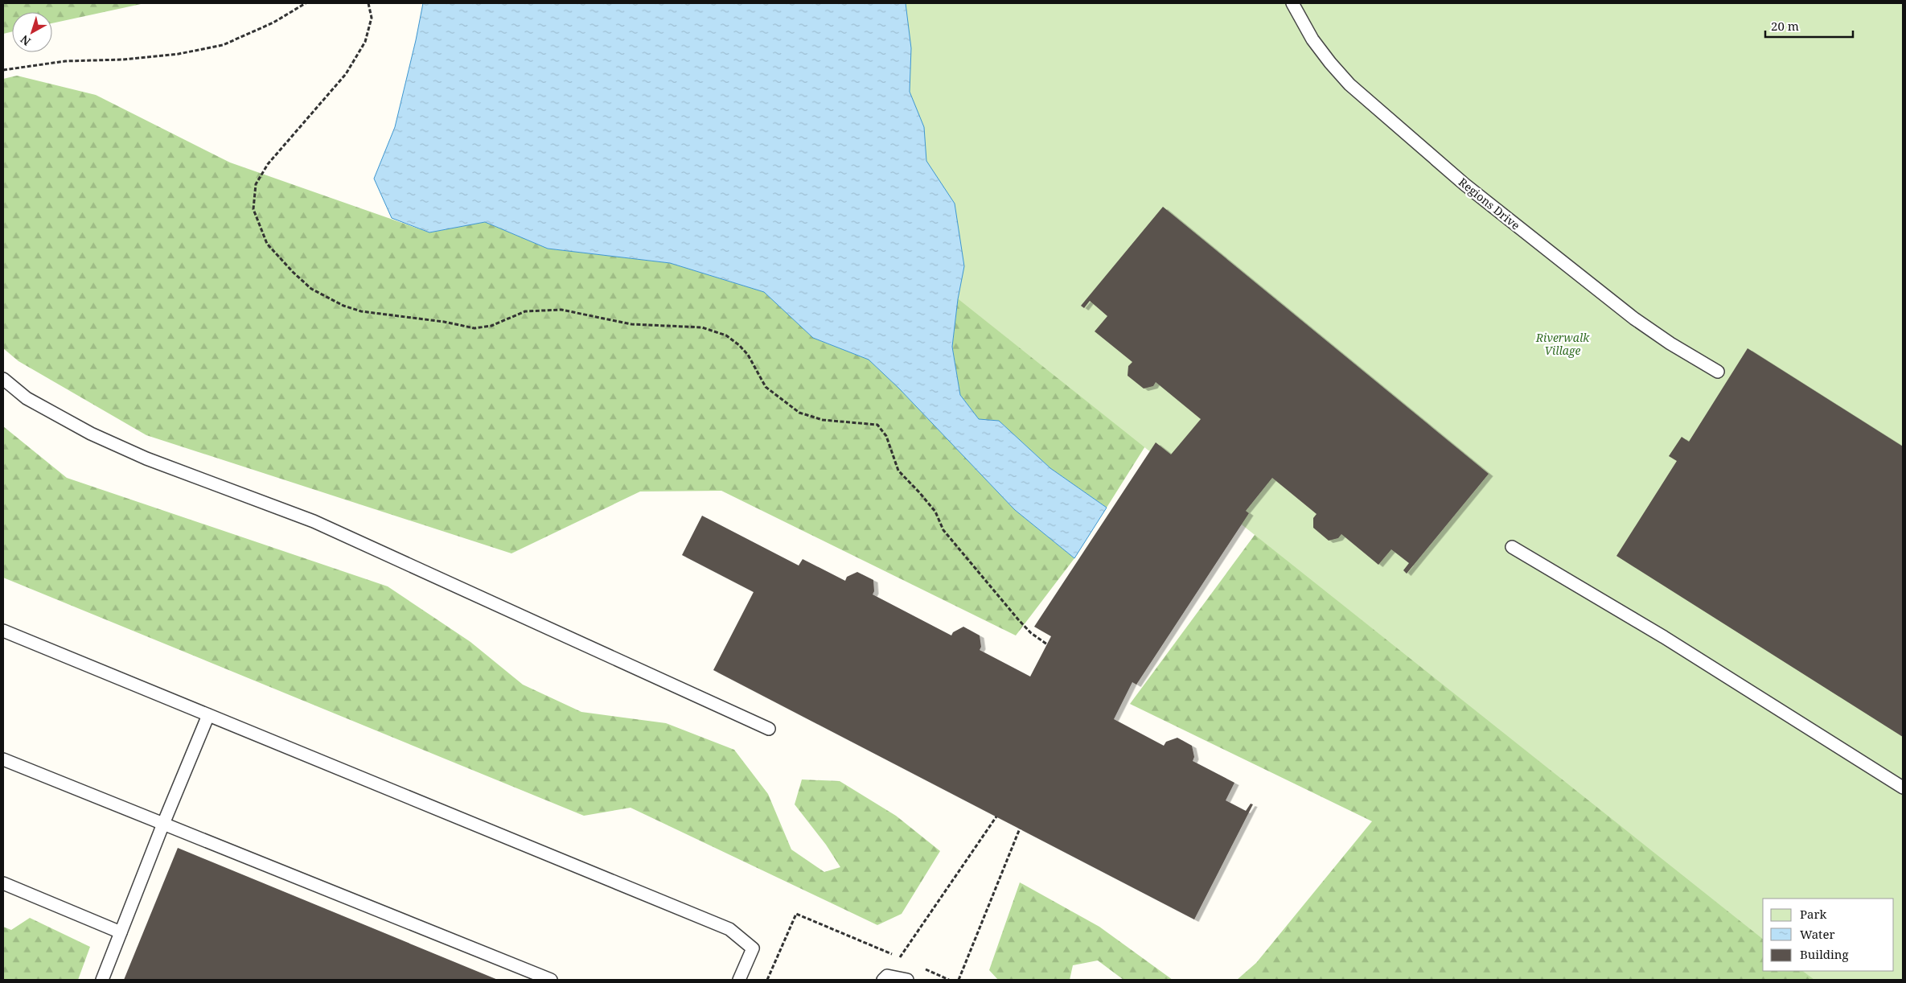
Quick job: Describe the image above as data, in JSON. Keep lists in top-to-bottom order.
{
  "streets": {
    "lane": ["Regions Drive"]
  },
  "parks": ["Riverwalk Village"],
  "legend": ["Park", "Water", "Building"],
  "scale_bar": "20 m",
  "north": "bottom left"
}
